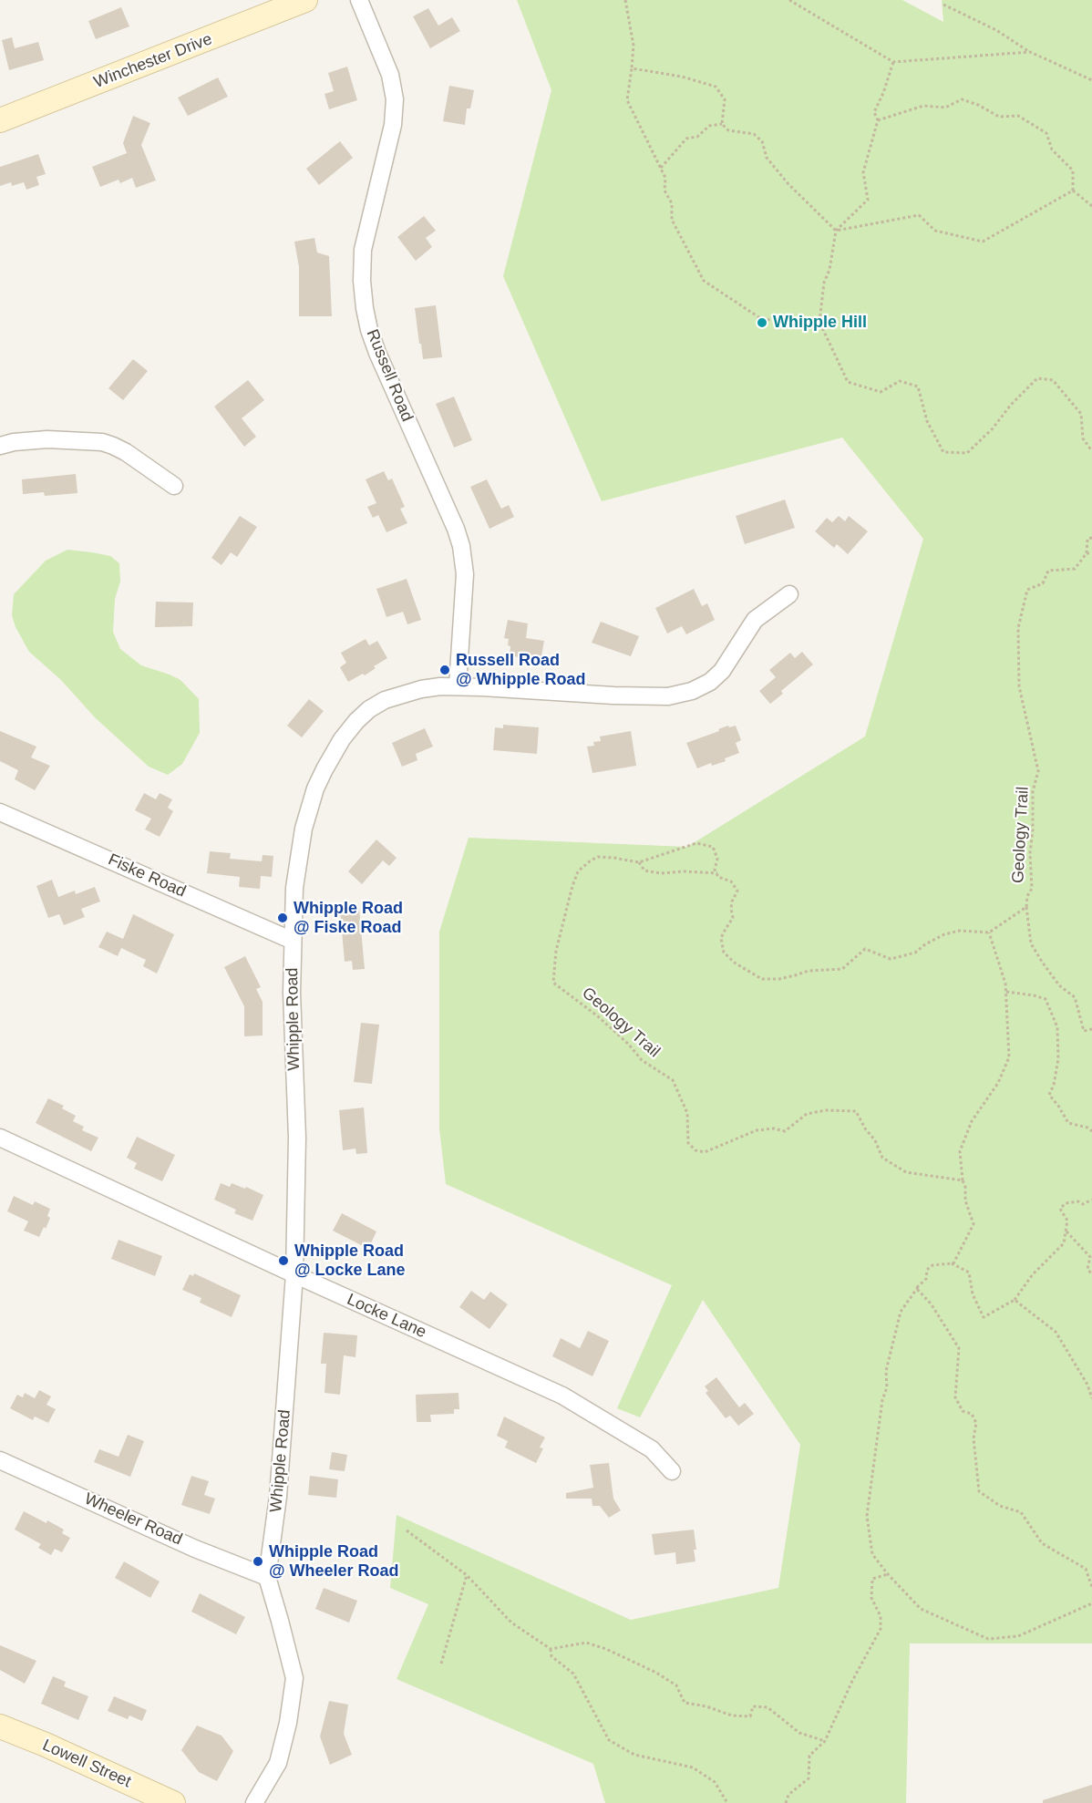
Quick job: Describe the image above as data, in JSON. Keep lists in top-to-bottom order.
{
  "streets": {
    "street": [
      "Winchester Drive",
      "Russell Road",
      "Fiske Road",
      "Whipple Road",
      "Locke Lane",
      "Wheeler Road",
      "Lowell Street"
    ],
    "path": ["Geology Trail"]
  },
  "crossings": [
    ["Russell Road", "Whipple Road"],
    ["Fiske Road", "Whipple Road"],
    ["Whipple Road", "Locke Lane"],
    ["Whipple Road", "Wheeler Road"]
  ],
  "places": [
    "Whipple Hill",
    "Russell Road @ Whipple Road",
    "Whipple Road @ Fiske Road",
    "Whipple Road @ Locke Lane",
    "Whipple Road @ Wheeler Road"
  ]
}
